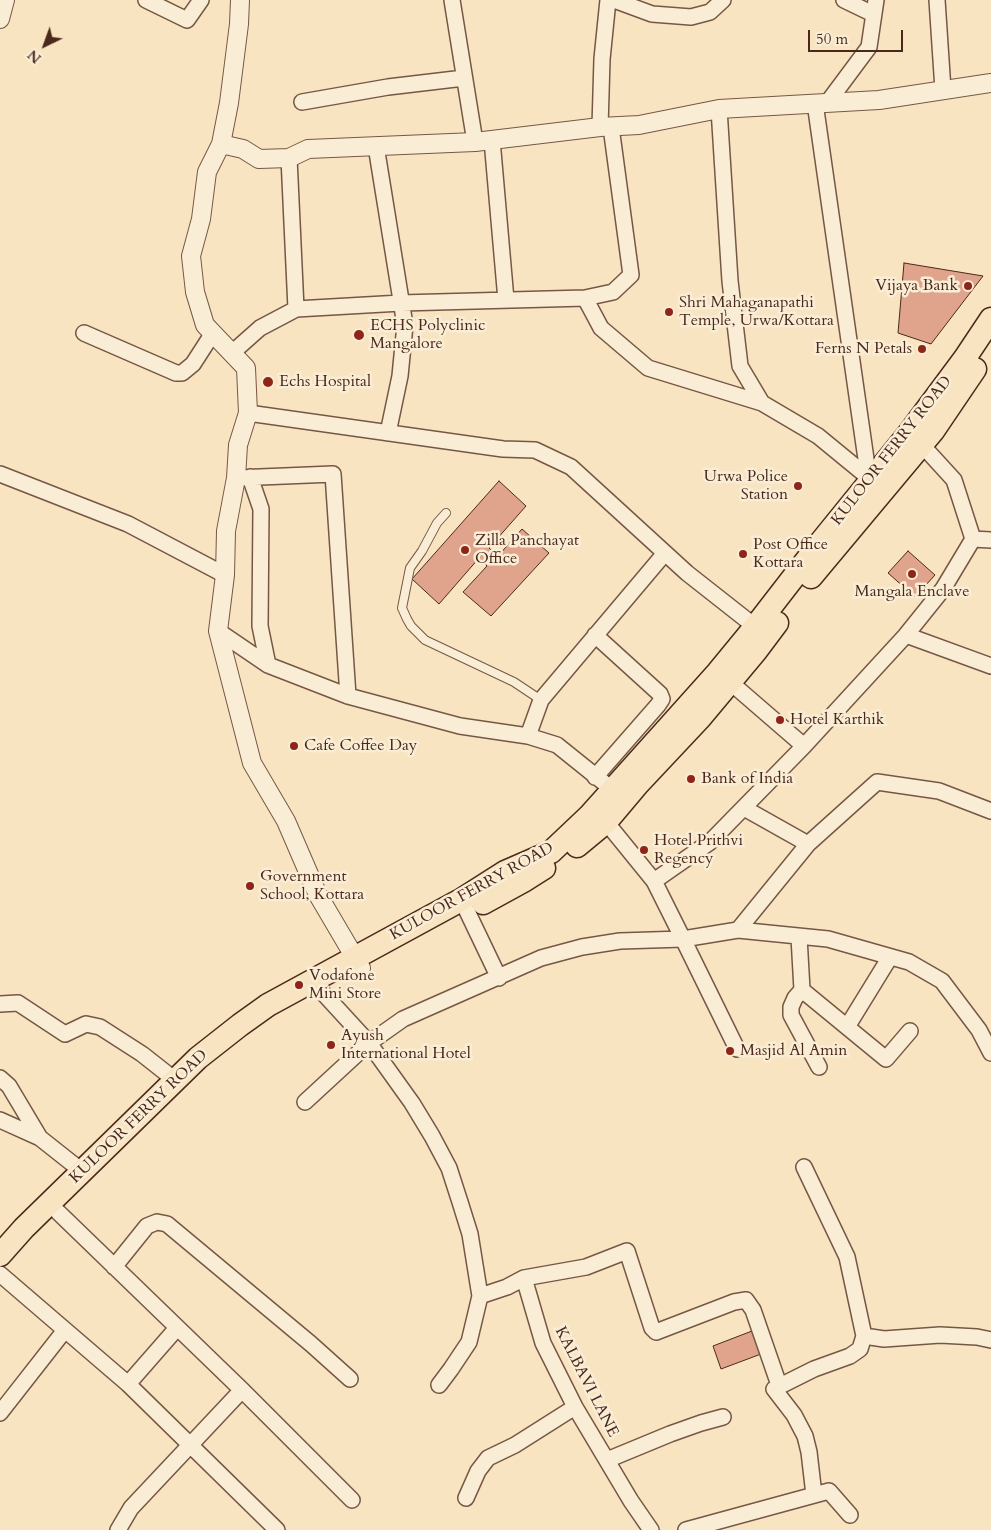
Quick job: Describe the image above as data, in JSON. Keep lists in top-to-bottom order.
{
  "streets": {
    "main road": ["KULOOR FERRY ROAD"],
    "street": ["KALBAVI LANE"]
  },
  "places": [
    "Vijaya Bank",
    "Shri Mahaganapathi Temple, Urwa/Kottara",
    "ECHS Polyclinic Mangalore",
    "Ferns N Petals",
    "Echs Hospital",
    "Urwa Police Station",
    "Zilla Panchayat Office",
    "Post Office Kottara",
    "Mangala Enclave",
    "Hotel Karthik",
    "Cafe Coffee Day",
    "Bank of India",
    "Hotel Prithvi Regency",
    "Government School, Kottara",
    "Vodafone Mini Store",
    "Ayush International Hotel",
    "Masjid Al Amin"
  ],
  "scale_bar": "50 m",
  "north": "bottom left"
}
